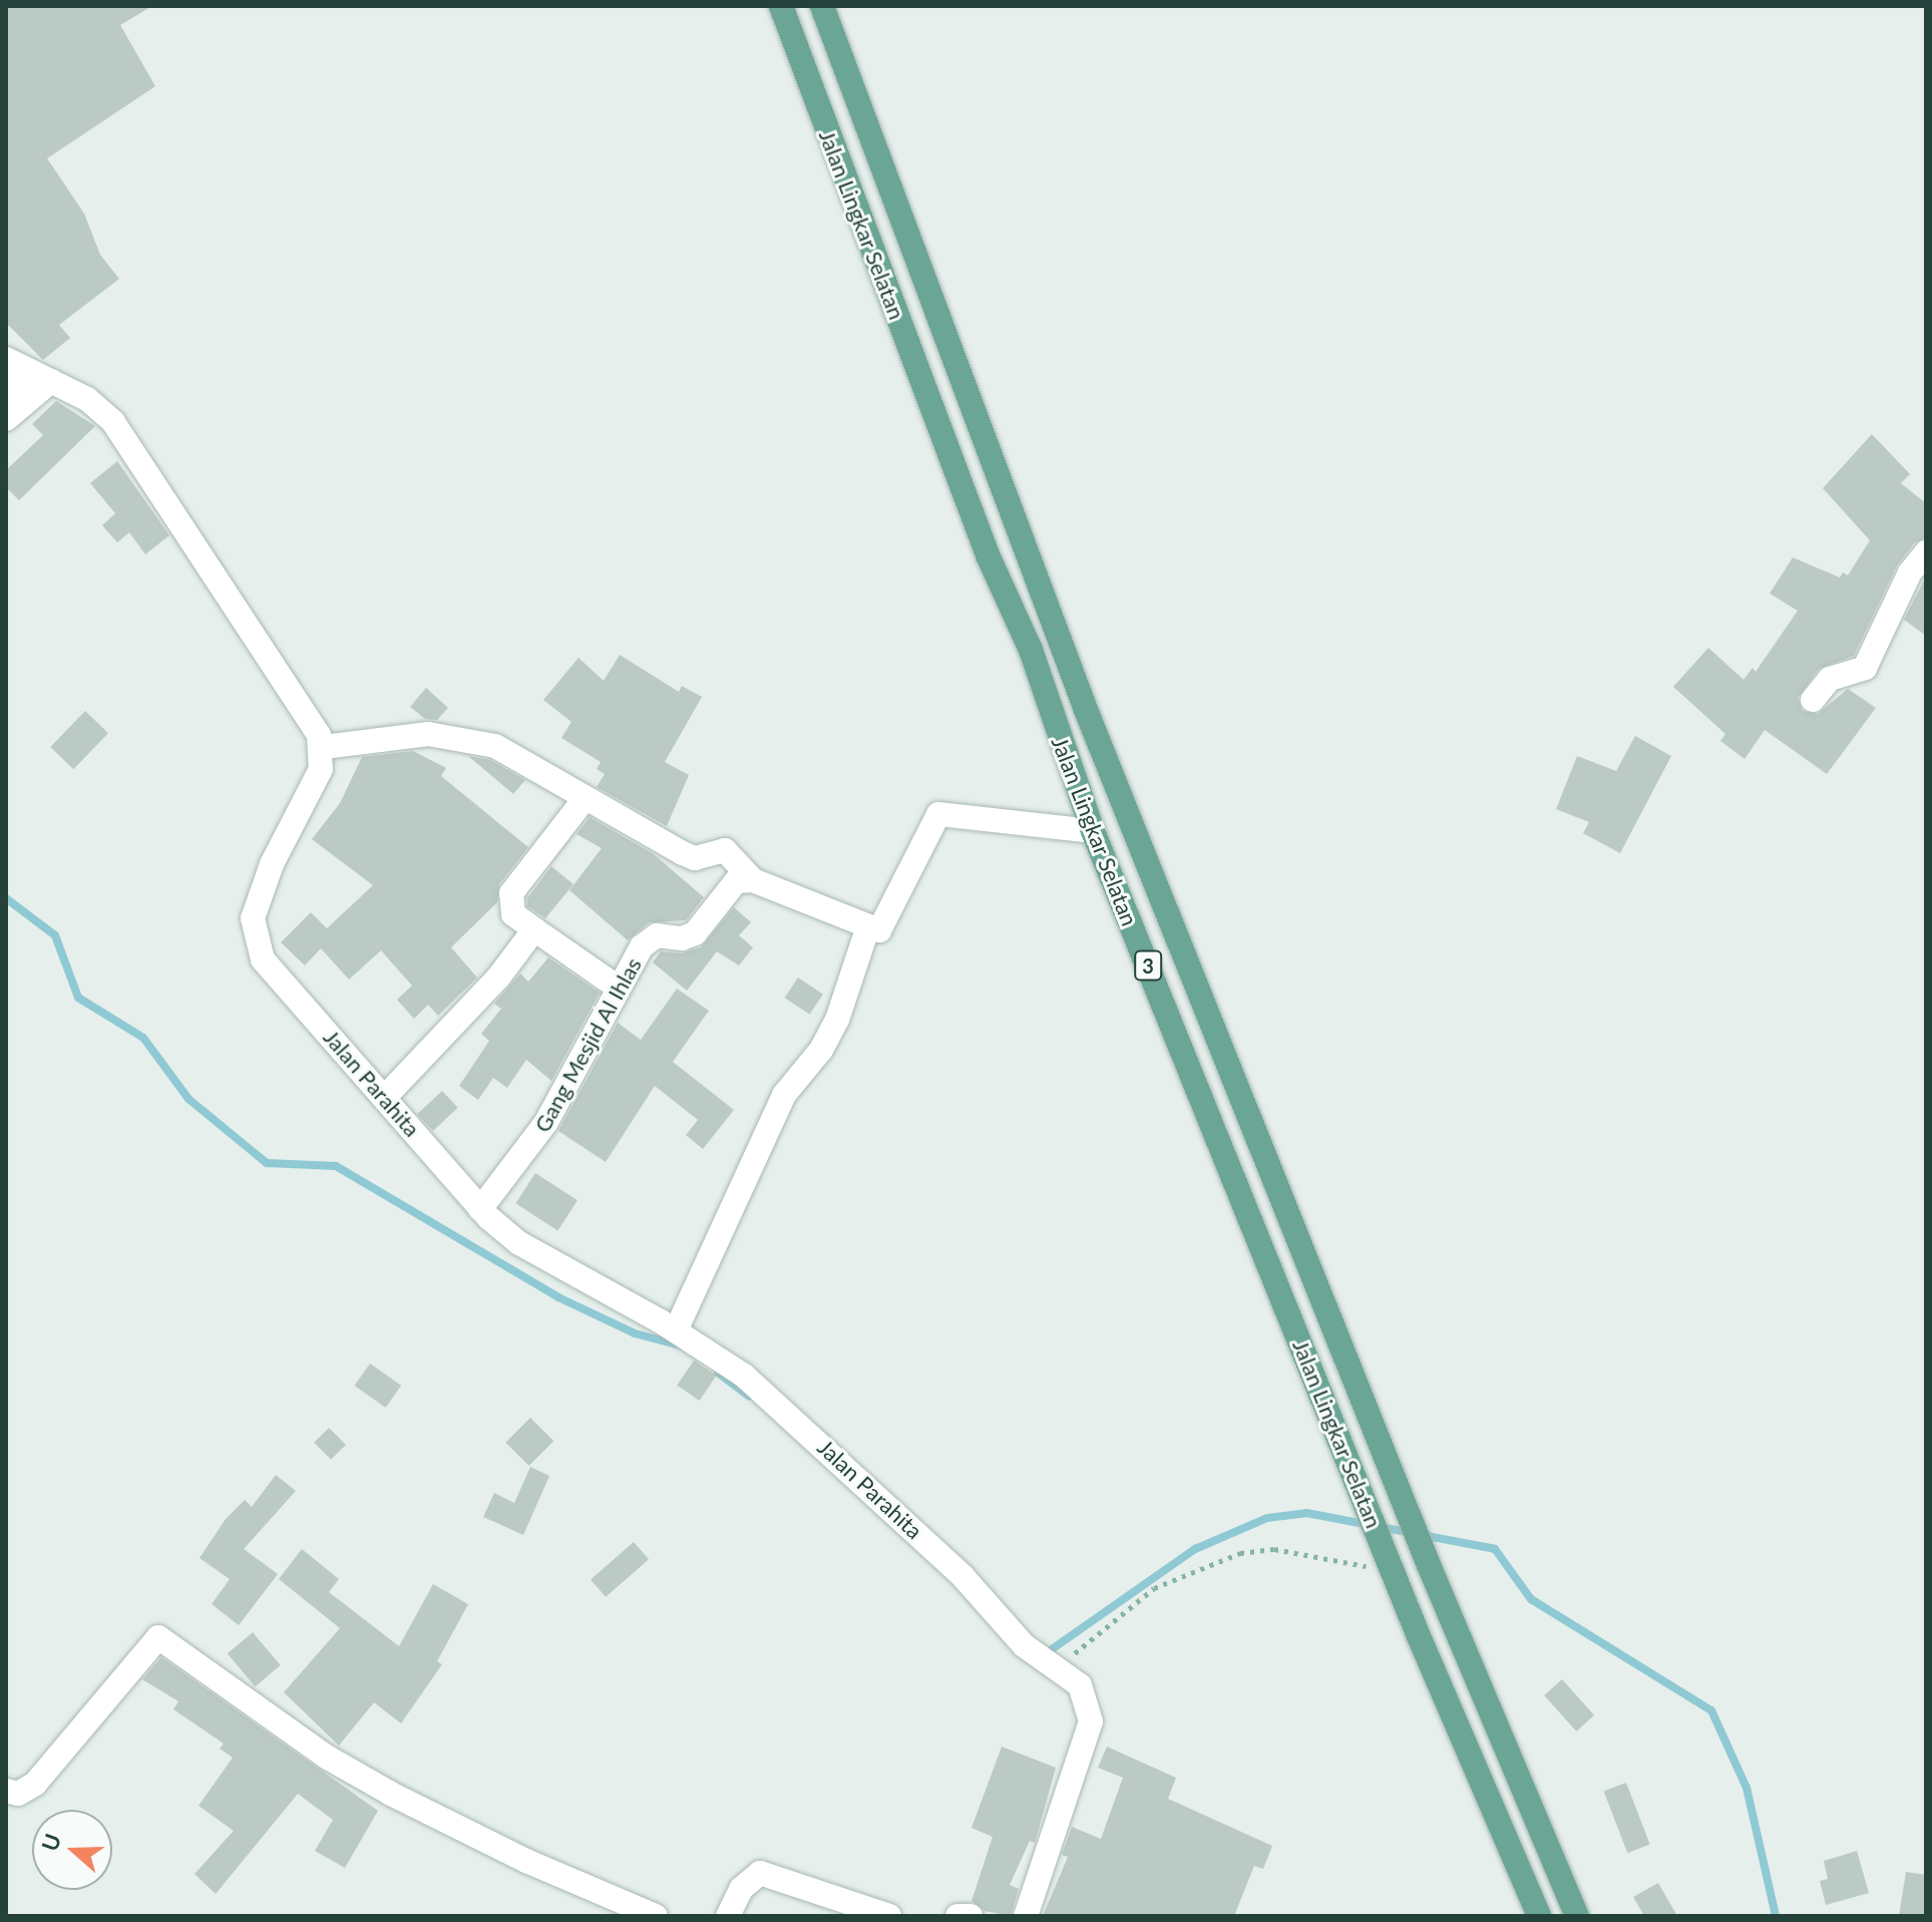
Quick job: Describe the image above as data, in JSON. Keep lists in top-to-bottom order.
{
  "streets": {
    "main road": ["Jalan Lingkar Selatan", "3"],
    "street": ["Gang Mesjid Al Ihlas", "Jalan Parahita"]
  },
  "crossings": [
    ["Gang Mesjid Al Ihlas", "Jalan Parahita"]
  ],
  "north": "left"
}
